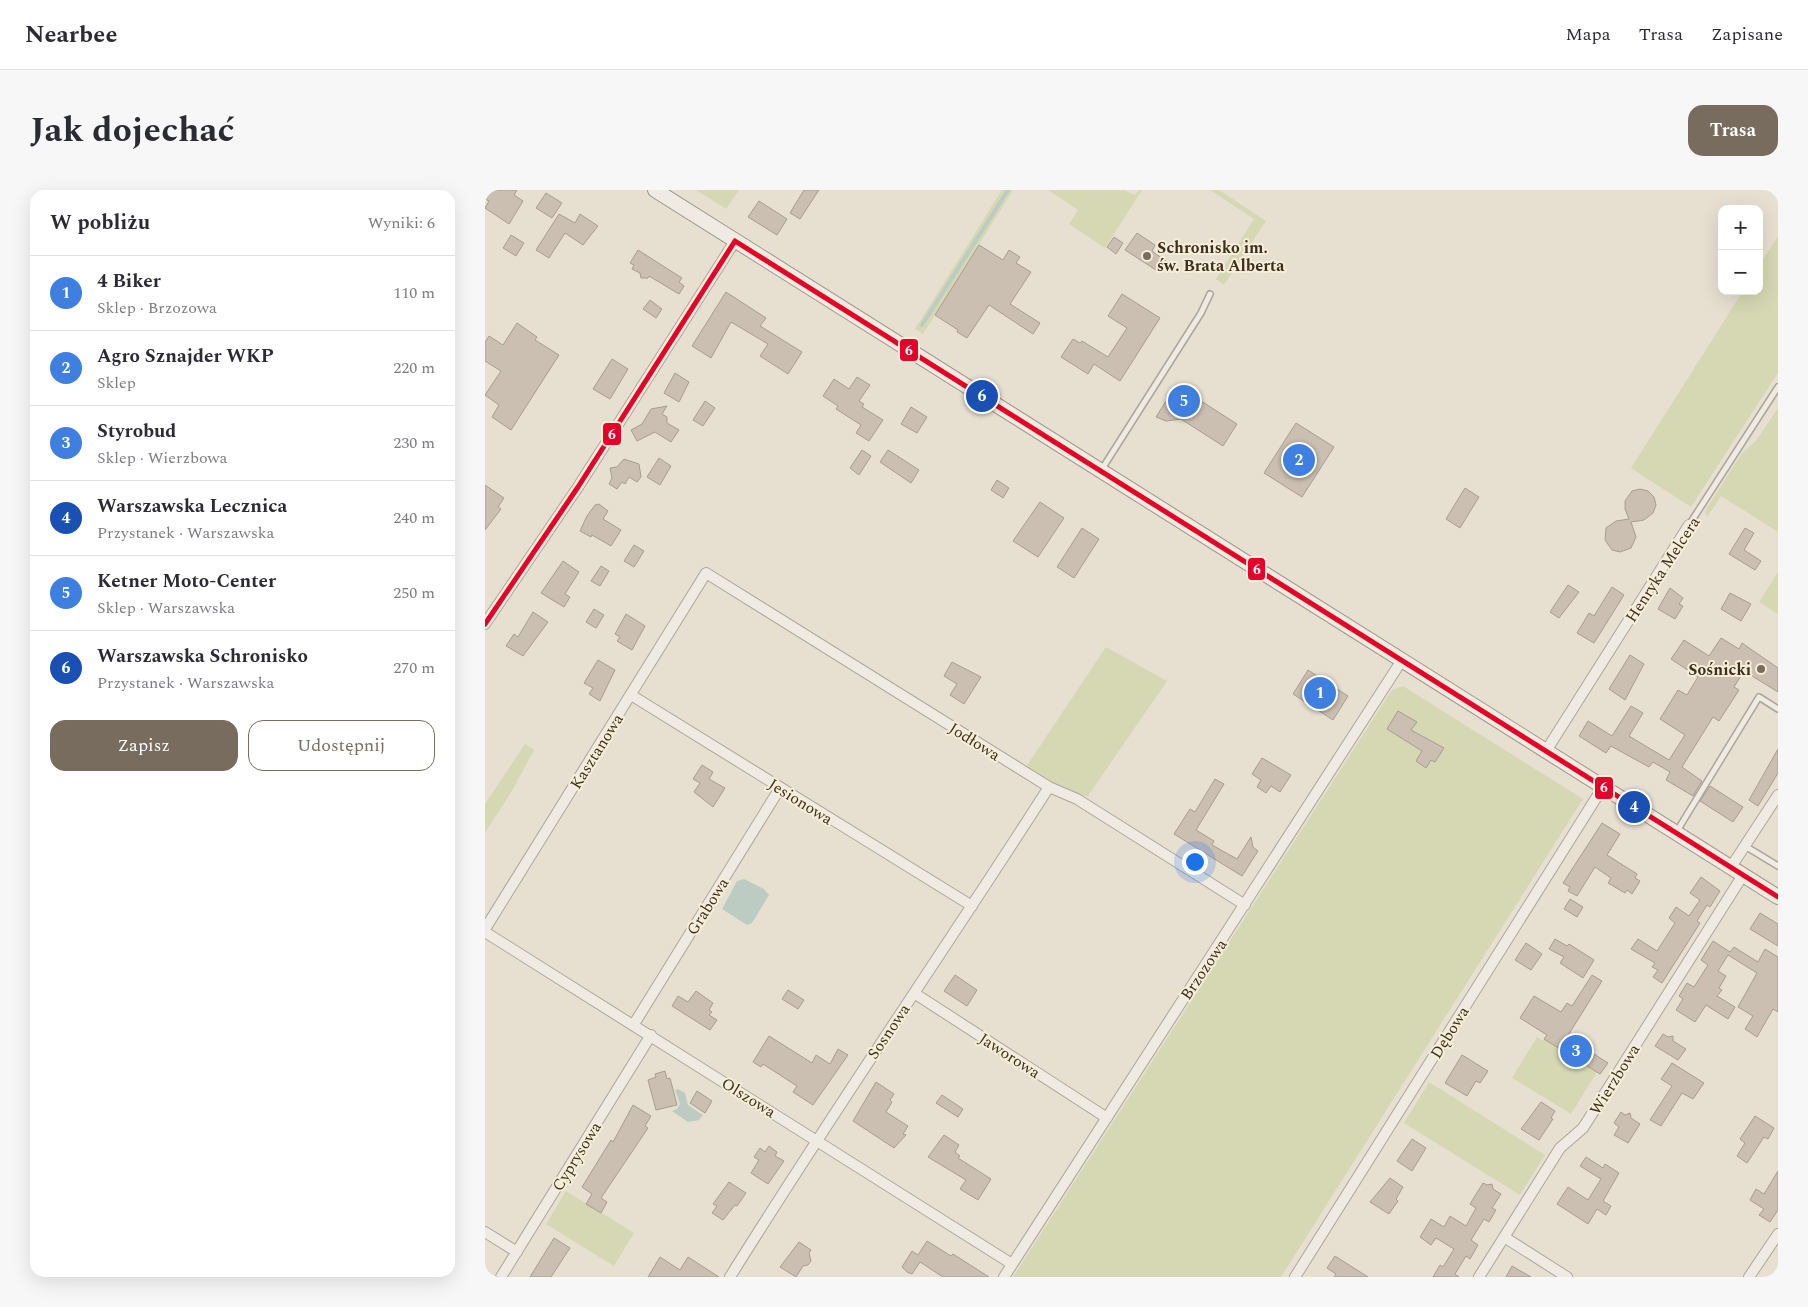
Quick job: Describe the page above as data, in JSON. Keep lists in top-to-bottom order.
{
  "streets": {
    "street": [
      "Henryka Melcera",
      "Jodłowa",
      "Kasztanowa",
      "Jesionowa",
      "Grabowa",
      "Brzozowa",
      "Sosnowa",
      "Dębowa",
      "Jaworowa",
      "Wierzbowa",
      "Olszowa",
      "Cyprysowa"
    ]
  },
  "crossings": [
    ["Jodłowa", "Kasztanowa"],
    ["Jodłowa", "Brzozowa"],
    ["Jodłowa", "Sosnowa"],
    ["Kasztanowa", "Jesionowa"],
    ["Kasztanowa", "Olszowa"],
    ["Jesionowa", "Grabowa"],
    ["Jesionowa", "Sosnowa"],
    ["Grabowa", "Olszowa"],
    ["Brzozowa", "Jaworowa"],
    ["Brzozowa", "Olszowa"],
    ["Sosnowa", "Jaworowa"],
    ["Sosnowa", "Olszowa"],
    ["Olszowa", "Cyprysowa"]
  ],
  "places": ["Schronisko im. św. Brata Alberta", "Sośnicki"],
  "lines": ["transit line 6"],
  "page": {
    "header": "Nearbee",
    "nav": ["Mapa", "Trasa", "Zapisane"],
    "title": "Jak dojechać",
    "buttons": [
      "Trasa",
      ["Zapisz", "Udostępnij"]
    ],
    "heading": ["W pobliżu", "Wyniki: 6"],
    "map_buttons": ["+", "−"],
    "list": [
      {
        "mark": "1",
        "name": "4 Biker",
        "note": "Sklep · Brzozowa",
        "value": "110 m"
      },
      {
        "mark": "2",
        "name": "Agro Sznajder WKP",
        "note": "Sklep",
        "value": "220 m"
      },
      {
        "mark": "3",
        "name": "Styrobud",
        "note": "Sklep · Wierzbowa",
        "value": "230 m"
      },
      {
        "mark": "4",
        "name": "Warszawska Lecznica",
        "note": "Przystanek · Warszawska",
        "value": "240 m"
      },
      {
        "mark": "5",
        "name": "Ketner Moto-Center",
        "note": "Sklep · Warszawska",
        "value": "250 m"
      },
      {
        "mark": "6",
        "name": "Warszawska Schronisko",
        "note": "Przystanek · Warszawska",
        "value": "270 m"
      }
    ],
    "pins": [
      "6",
      "5",
      "2",
      "1",
      "4",
      "3"
    ]
  }
}
